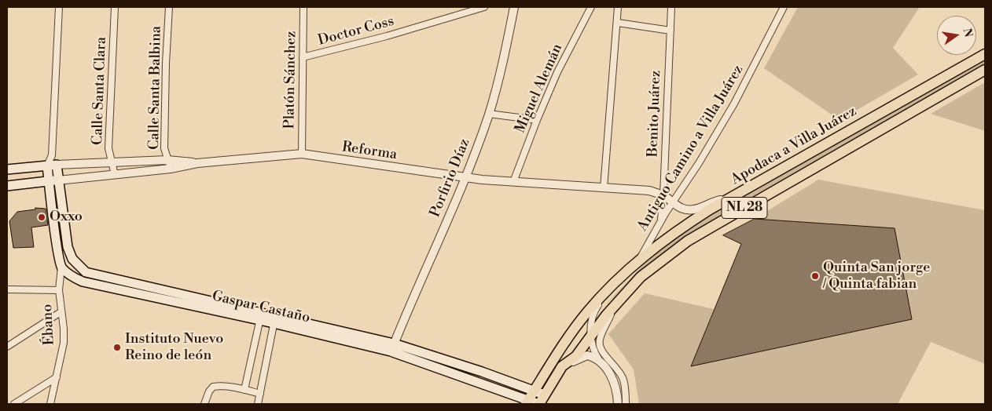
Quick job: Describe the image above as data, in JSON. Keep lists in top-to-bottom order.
{
  "streets": {
    "main road": ["Apodaca a Villa Juárez", "NL 28", "Gaspar Castaño"],
    "street": [
      "Doctor Coss",
      "Platón Sánchez",
      "Calle Santa Balbina",
      "Miguel Alemán",
      "Calle Santa Clara",
      "Benito Juárez",
      "Antiguo Camino a Villa Juárez",
      "Reforma",
      "Porfirio Díaz",
      "Ébano"
    ]
  },
  "crossings": [
    ["Doctor Coss", "Platón Sánchez"],
    ["Platón Sánchez", "Reforma"],
    ["Calle Santa Balbina", "Reforma"],
    ["Miguel Alemán", "Reforma"],
    ["Calle Santa Clara", "Reforma"],
    ["Benito Juárez", "Antiguo Camino a Villa Juárez"],
    ["Benito Juárez", "Reforma"],
    ["Apodaca a Villa Juárez", "Antiguo Camino a Villa Juárez"],
    ["Apodaca a Villa Juárez", "Gaspar Castaño"],
    ["Reforma", "Porfirio Díaz"],
    ["Reforma", "Gaspar Castaño"],
    ["Porfirio Díaz", "Gaspar Castaño"],
    ["Gaspar Castaño", "Ébano"]
  ],
  "places": ["Oxxo", "Quinta San jorge / Quinta fabian", "Instituto Nuevo Reino de león"],
  "north": "right"
}
